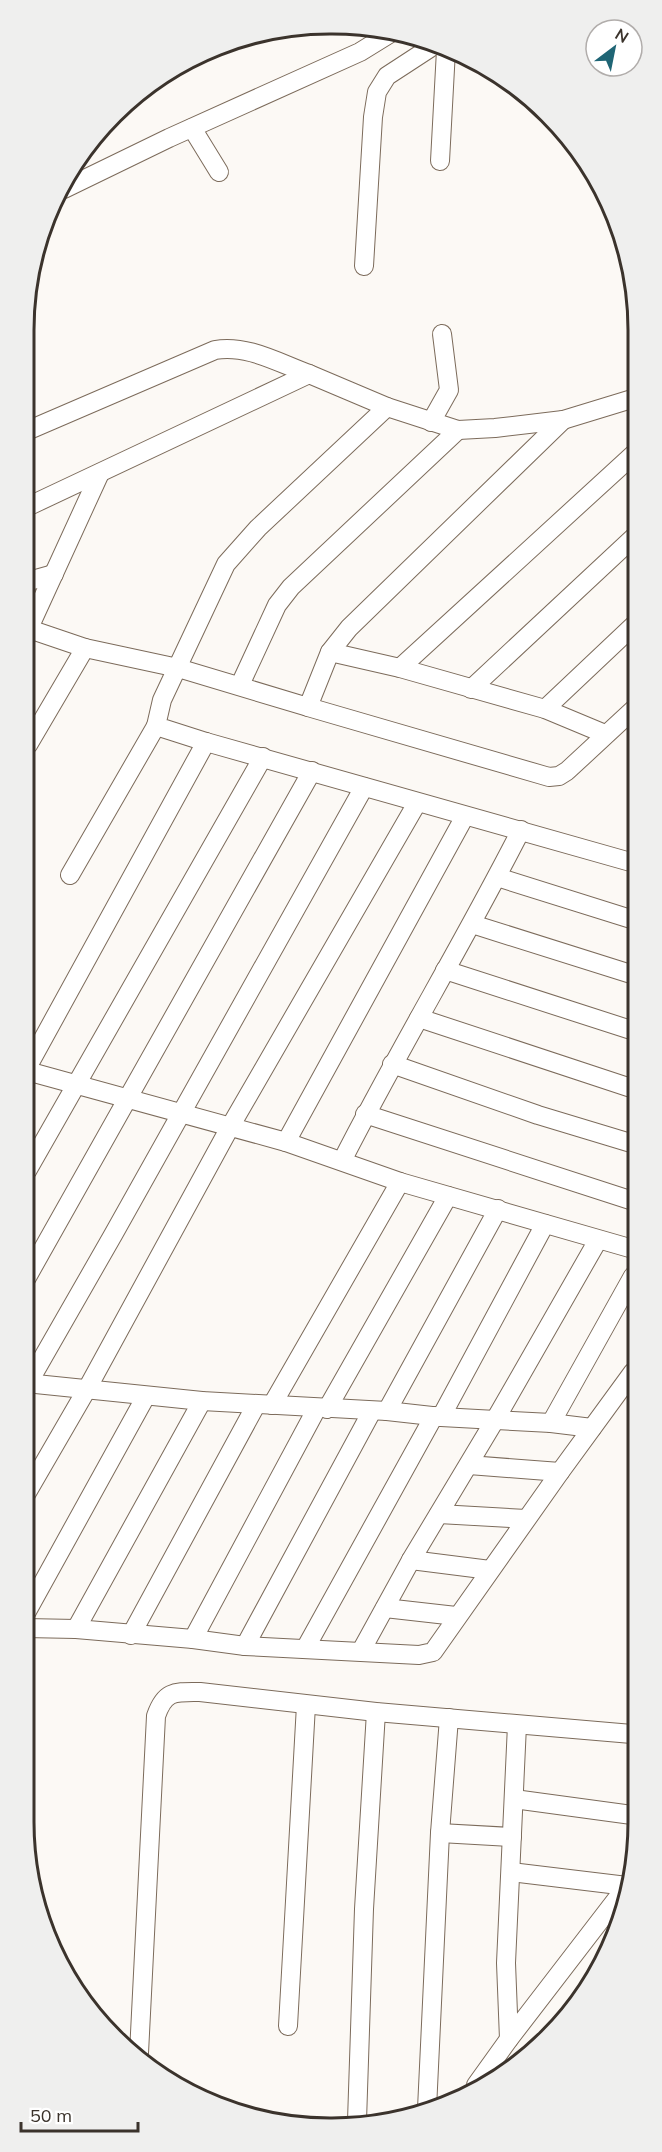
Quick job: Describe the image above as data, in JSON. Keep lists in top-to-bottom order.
{
  "scale_bar": "50 m",
  "north": "top right"
}
